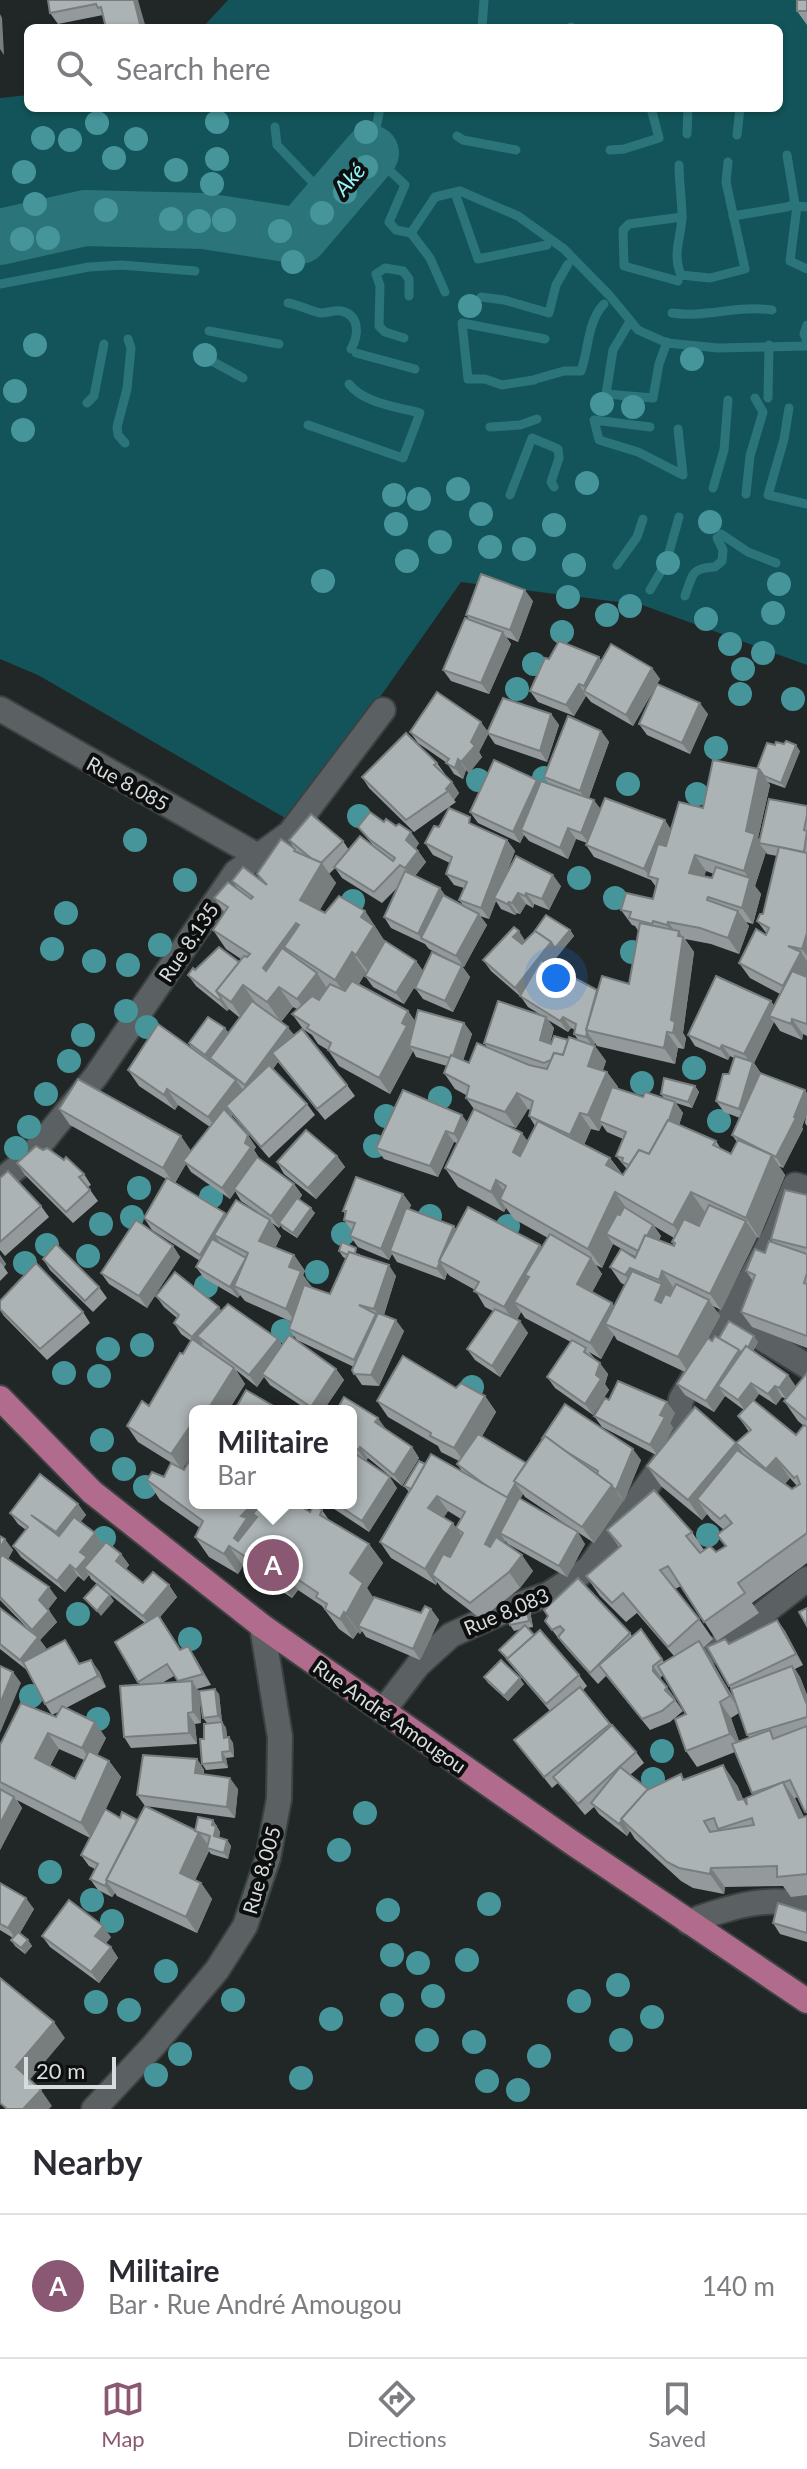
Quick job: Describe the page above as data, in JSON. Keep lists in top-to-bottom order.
{
  "streets": {
    "main road": ["Rue André Amougou"],
    "street": [
      "Rue 8.085",
      "Rue 8.135",
      "Rue 8.083",
      "Rue 8.005"
    ]
  },
  "crossings": [
    ["Rue 8.085", "Rue 8.135"],
    ["Rue 8.083", "Rue André Amougou"],
    ["Rue André Amougou", "Rue 8.005"]
  ],
  "water": ["Aké"],
  "scale_bar": "20 m",
  "page": {
    "search": "Search here",
    "popup": ["Militaire", "Bar"],
    "pins": "A",
    "scale": "20 m",
    "heading": "Nearby",
    "list": [
      {
        "mark": "A",
        "name": "Militaire",
        "note": "Bar · Rue André Amougou",
        "value": "140 m"
      }
    ],
    "nav": ["Map", "Directions", "Saved"]
  }
}
